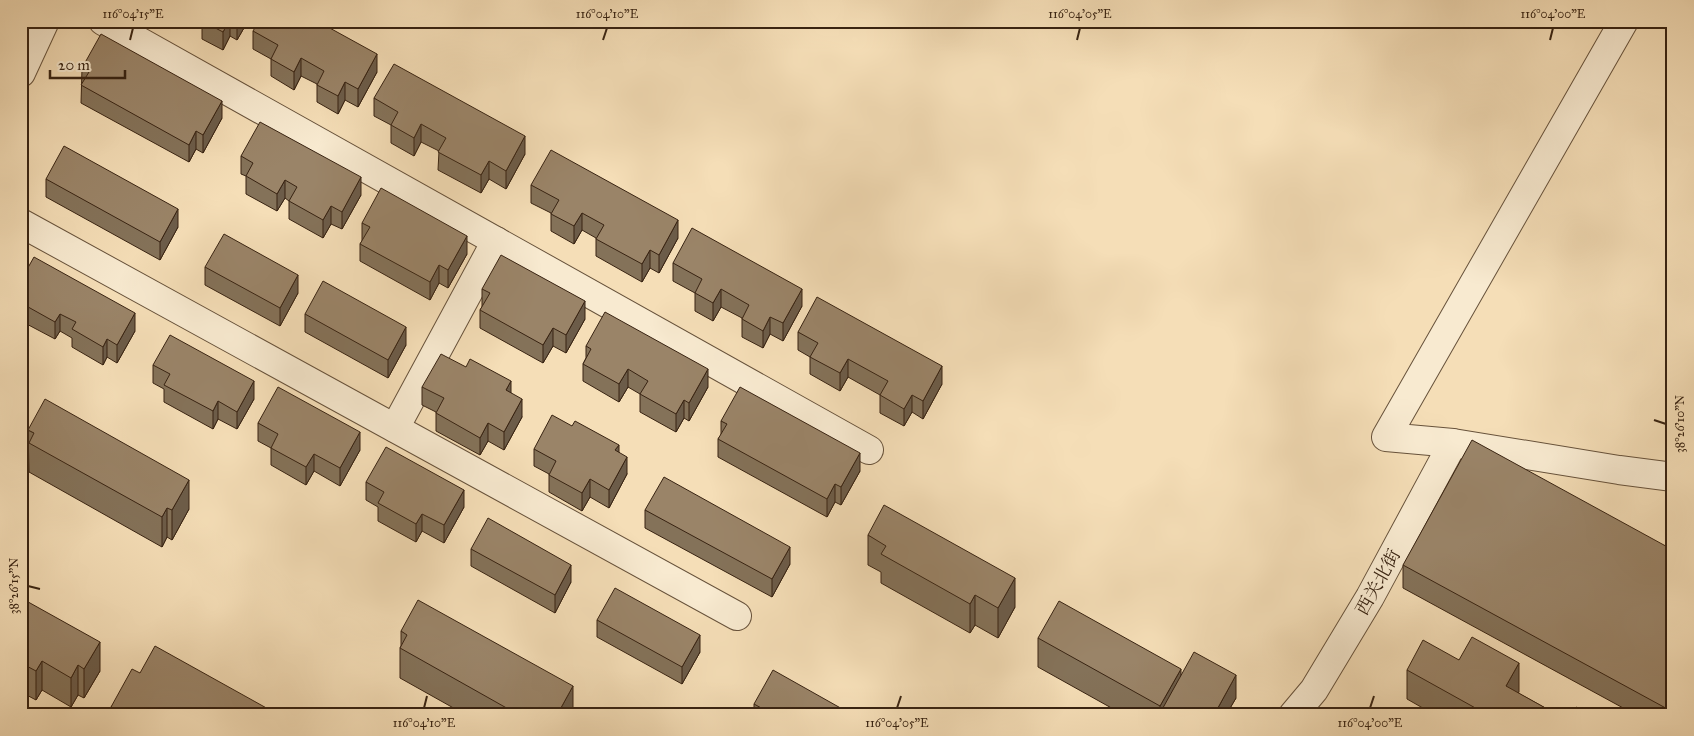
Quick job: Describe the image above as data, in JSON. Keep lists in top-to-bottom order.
{
  "streets": {
    "street": ["西关北街"]
  },
  "scale_bar": "20 m",
  "coordinates": [
    "116°04'15\"E",
    "116°04'10\"E",
    "116°04'05\"E",
    "116°04'00\"E",
    "38°26'10\"N",
    "38°26'15\"N"
  ]
}
